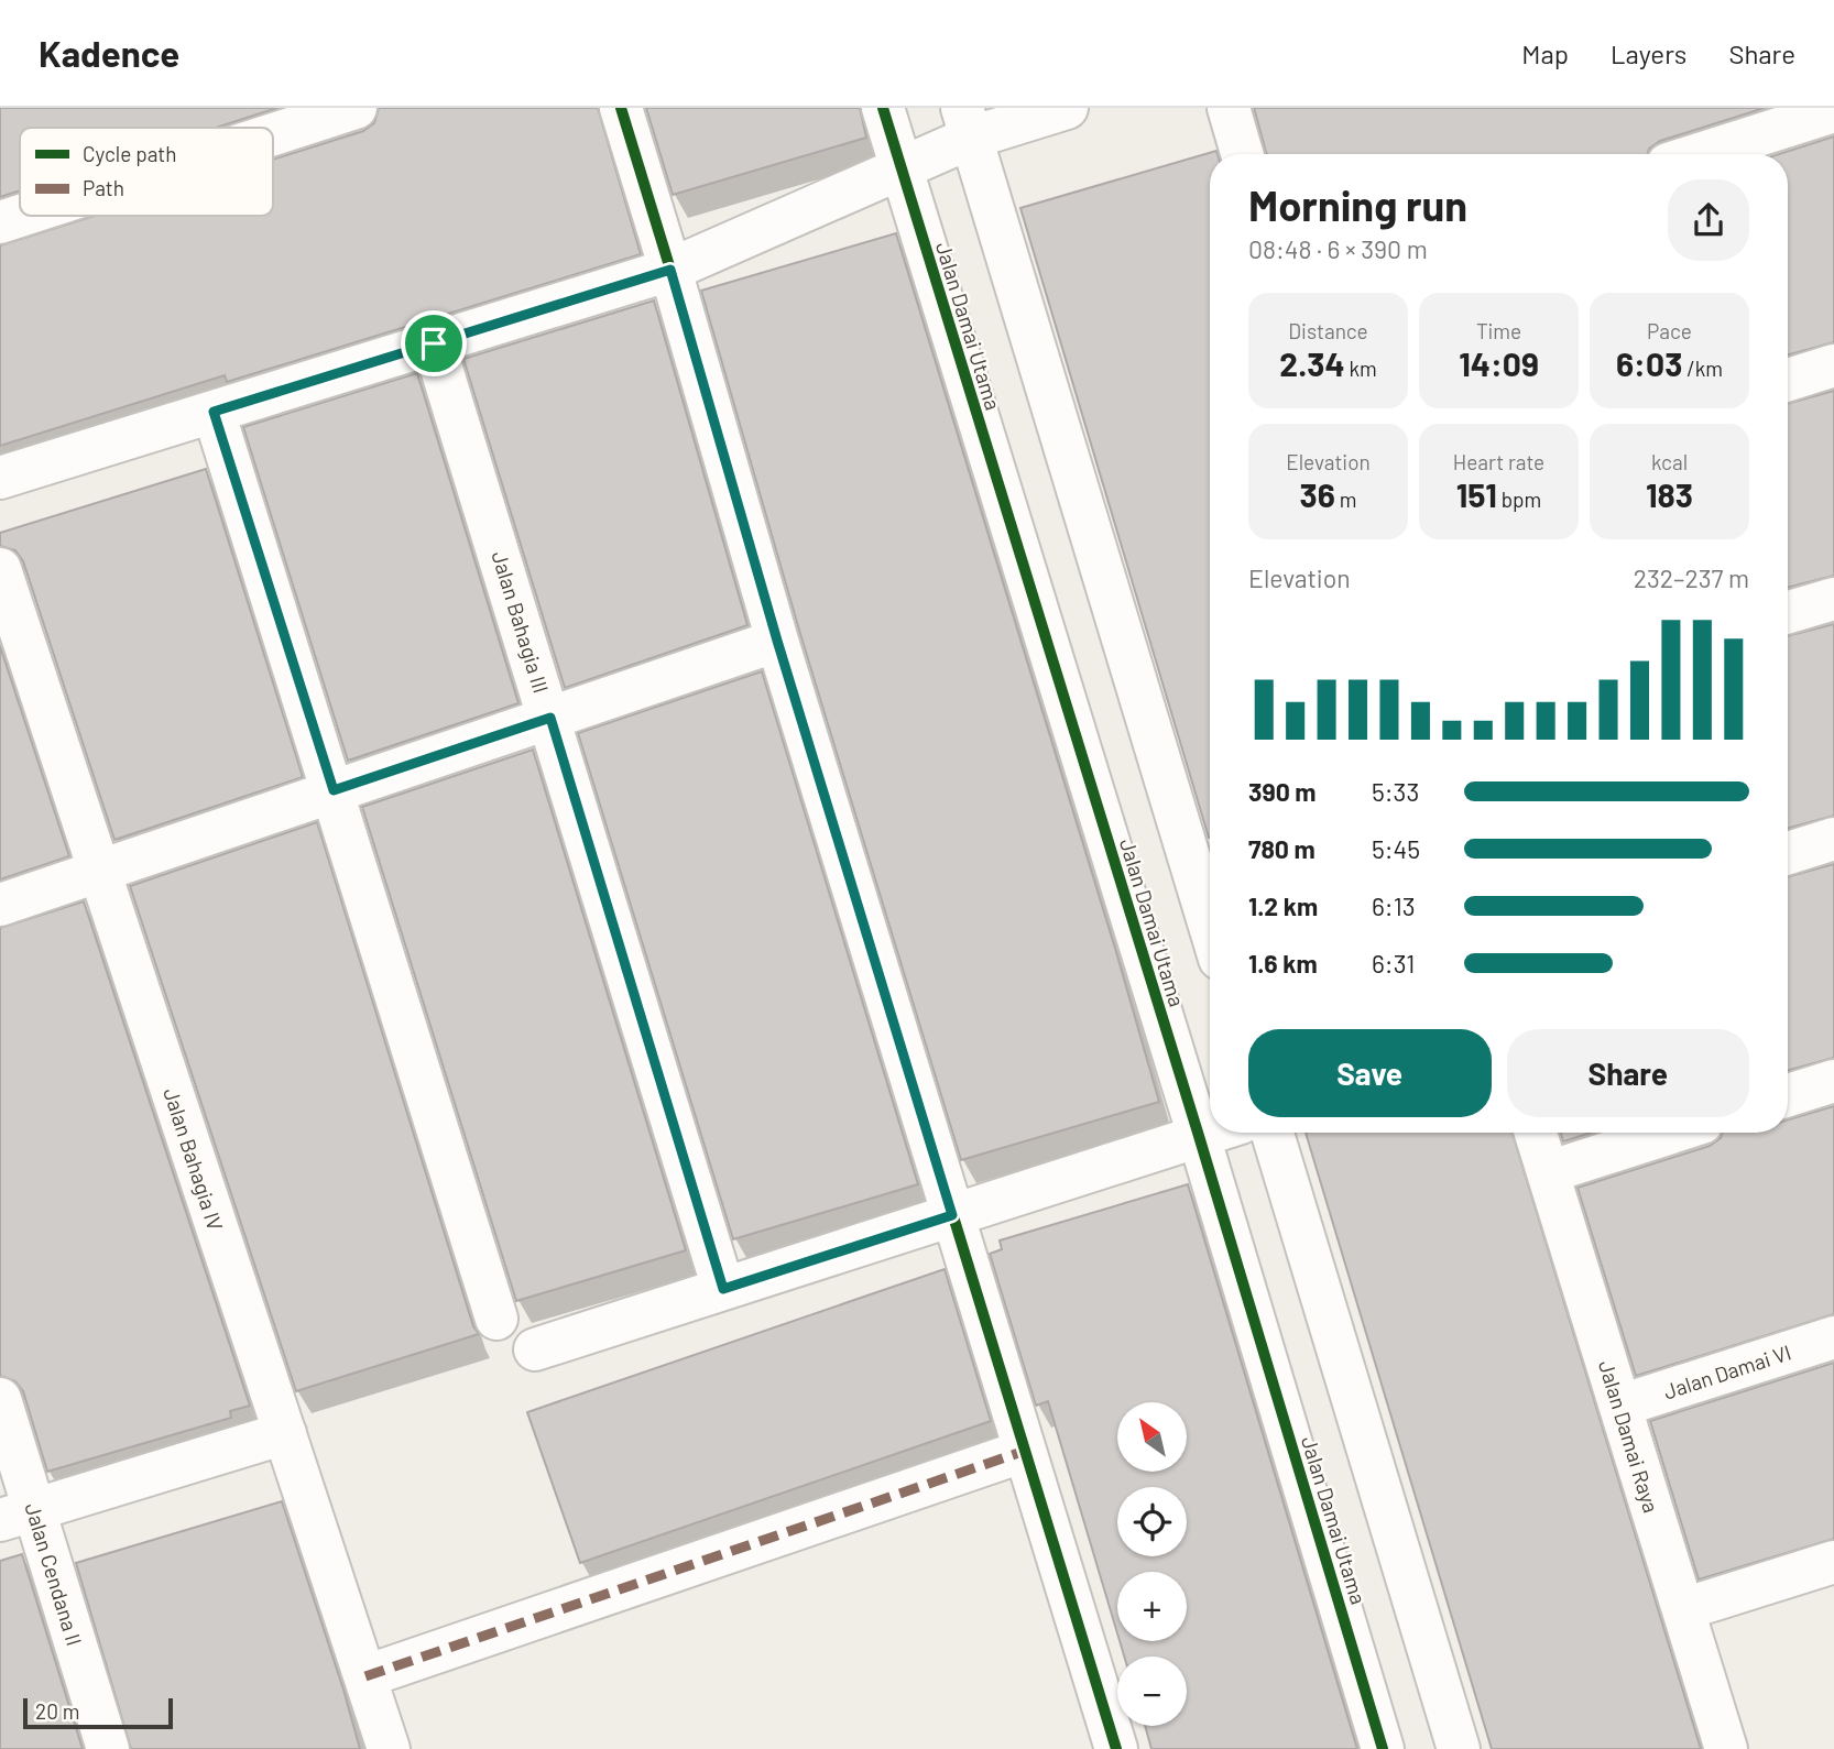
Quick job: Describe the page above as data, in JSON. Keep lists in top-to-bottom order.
{
  "streets": {
    "street": [
      "Jalan Damai Utama",
      "Jalan Bahagia III",
      "Jalan Bahagia IV",
      "Jalan Damai VI",
      "Jalan Damai Raya",
      "Jalan Cendana II"
    ]
  },
  "crossings": [
    ["Jalan Damai VI", "Jalan Damai Raya"]
  ],
  "legend": ["Cycle path", "Path"],
  "scale_bar": "20 m",
  "north": "top left",
  "page": {
    "header": "Kadence",
    "nav": ["Map", "Layers", "Share"],
    "heading": ["Morning run", "08:48 · 6 × 390 m"],
    "stats": [
      ["Distance", "2.34 km"],
      ["Time", "14:09"],
      ["Pace", "6:03 /km"],
      ["Elevation", "36 m"],
      ["Heart rate", "151 bpm"],
      ["kcal", "183"]
    ],
    "chart": ["Elevation", "232–237 m"],
    "list": [
      {
        "name": "390 m",
        "note": "5:33"
      },
      {
        "name": "780 m",
        "note": "5:45"
      },
      {
        "name": "1.2 km",
        "note": "6:13"
      },
      {
        "name": "1.6 km",
        "note": "6:31"
      }
    ],
    "buttons": ["Save", "Share"],
    "map_buttons": ["+", "−"],
    "scale": "20 m"
  }
}
